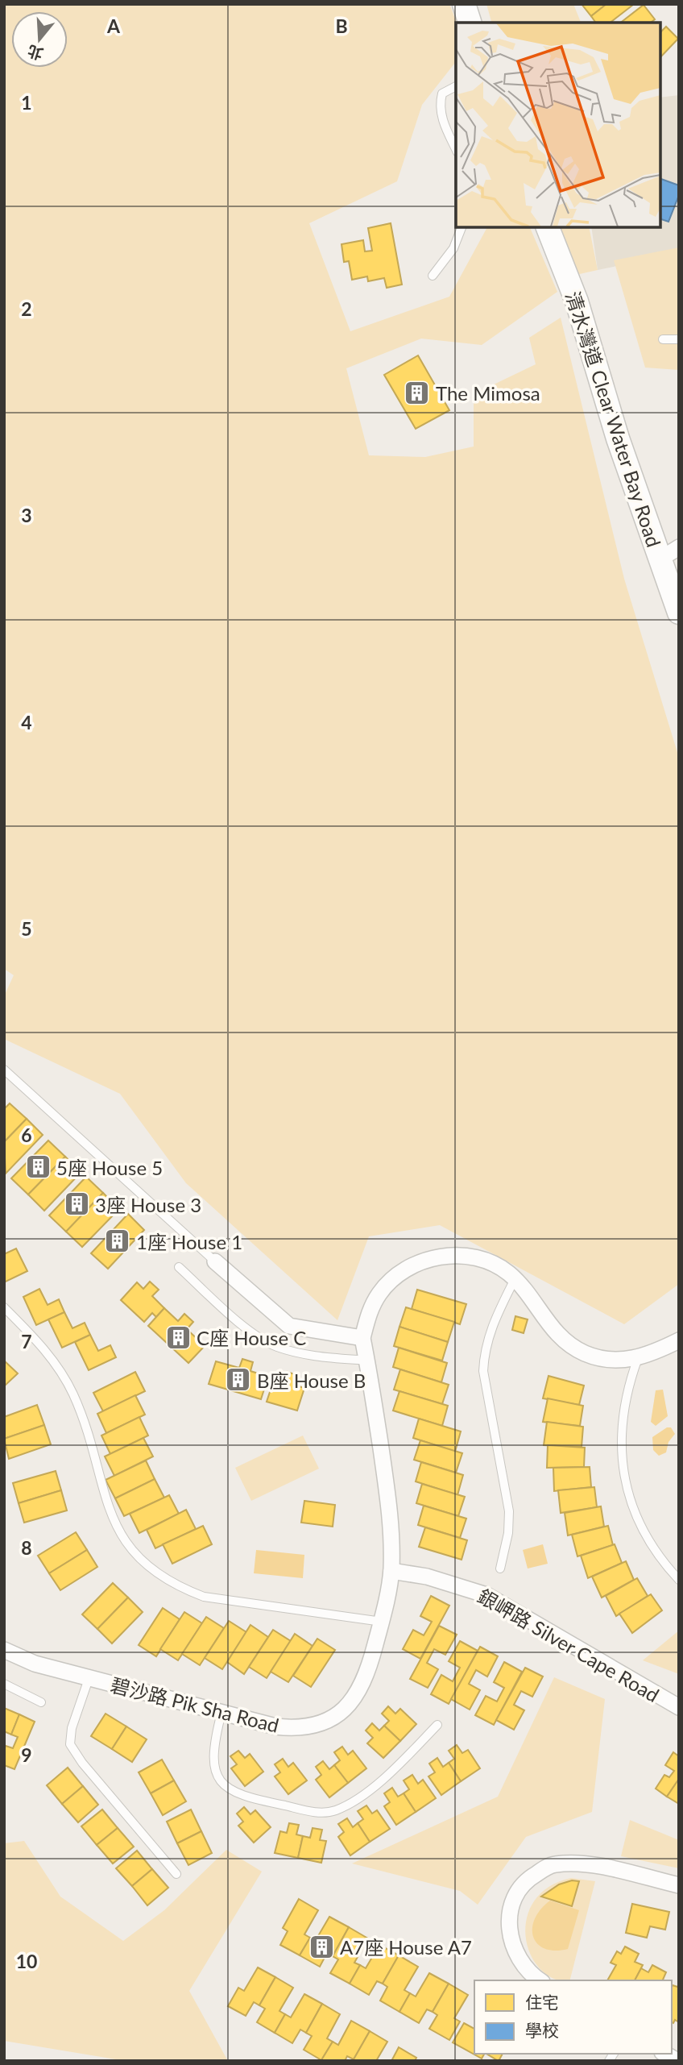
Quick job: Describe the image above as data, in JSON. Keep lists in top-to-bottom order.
{
  "streets": {
    "main road": ["清水灣道 Clear Water Bay Road"],
    "street": ["銀岬路 Silver Cape Road", "碧沙路 Pik Sha Road"]
  },
  "crossings": [
    ["銀岬路 Silver Cape Road", "碧沙路 Pik Sha Road"]
  ],
  "places": {
    "building": [
      "The Mimosa",
      "5座 House 5",
      "3座 House 3",
      "1座 House 1",
      "C座 House C",
      "B座 House B",
      "A7座 House A7"
    ]
  },
  "legend": ["住宅", "學校"],
  "north": "bottom",
  "grid": {
    "columns": ["A", "B"],
    "rows": [
      "1",
      "2",
      "3",
      "4",
      "5",
      "6",
      "7",
      "8",
      "9",
      "10"
    ]
  }
}
